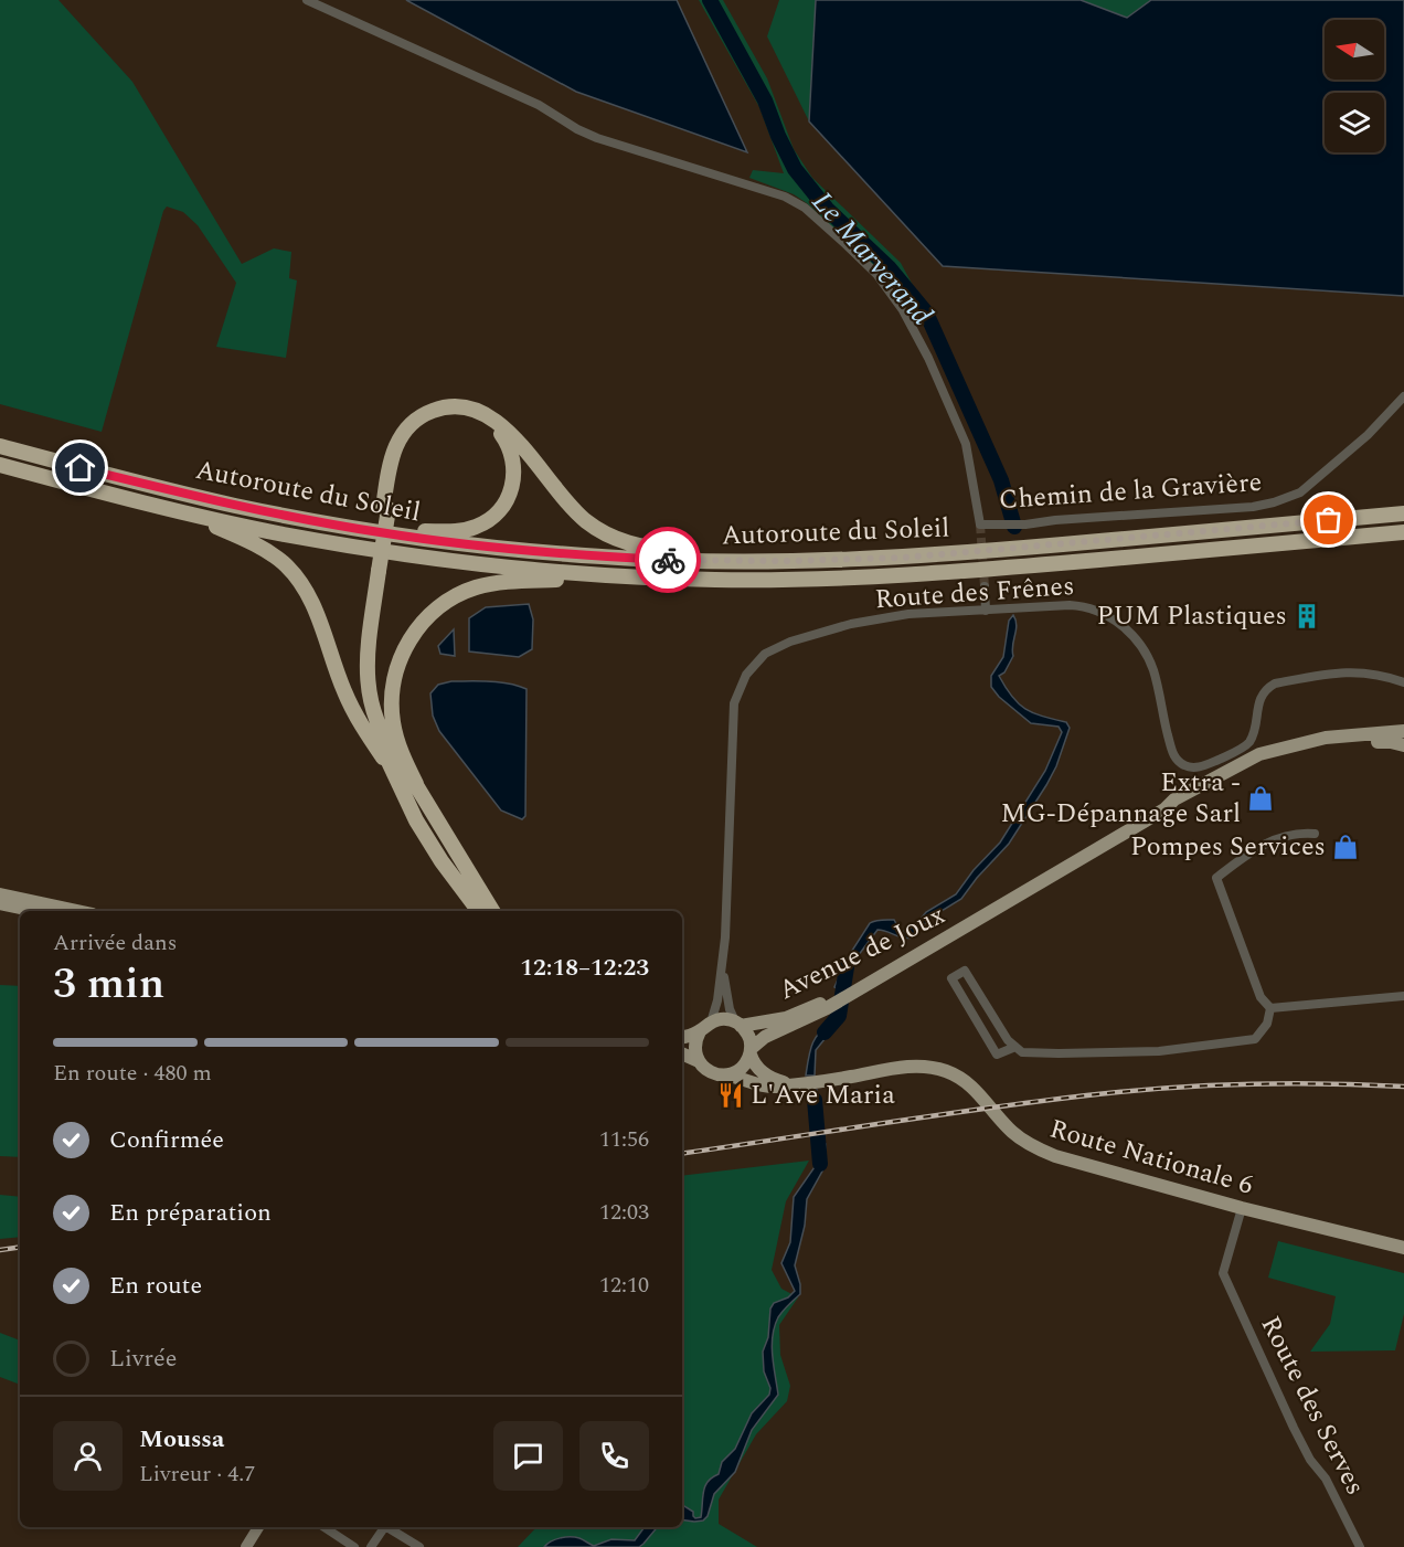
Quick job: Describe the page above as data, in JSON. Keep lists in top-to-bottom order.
{
  "streets": {
    "highway": ["Autoroute du Soleil"],
    "main road": ["Avenue de Joux", "Route Nationale 6"],
    "street": ["Chemin de la Gravière", "Route des Frênes", "Route des Serves"]
  },
  "crossings": [
    ["Route des Frênes", "Avenue de Joux"],
    ["Route des Frênes", "Route Nationale 6"],
    ["Avenue de Joux", "Route Nationale 6"],
    ["Route Nationale 6", "Route des Serves"]
  ],
  "water": ["Le Marverand"],
  "places": {
    "building": ["PUM Plastiques"],
    "shop": ["Extra - MG-Dépannage Sarl", "Pompes Services"],
    "restaurant": ["L'Ave Maria"]
  },
  "north": "left",
  "page": {
    "heading": ["3 min", "Arrivée dans", "12:18–12:23"],
    "panel": ["Moussa", "Livreur · 4.7"],
    "bar": "En route · 480 m",
    "list": [
      ["Confirmée", "11:56"],
      ["En préparation", "12:03"],
      ["En route", "12:10"],
      "Livrée"
    ]
  }
}
